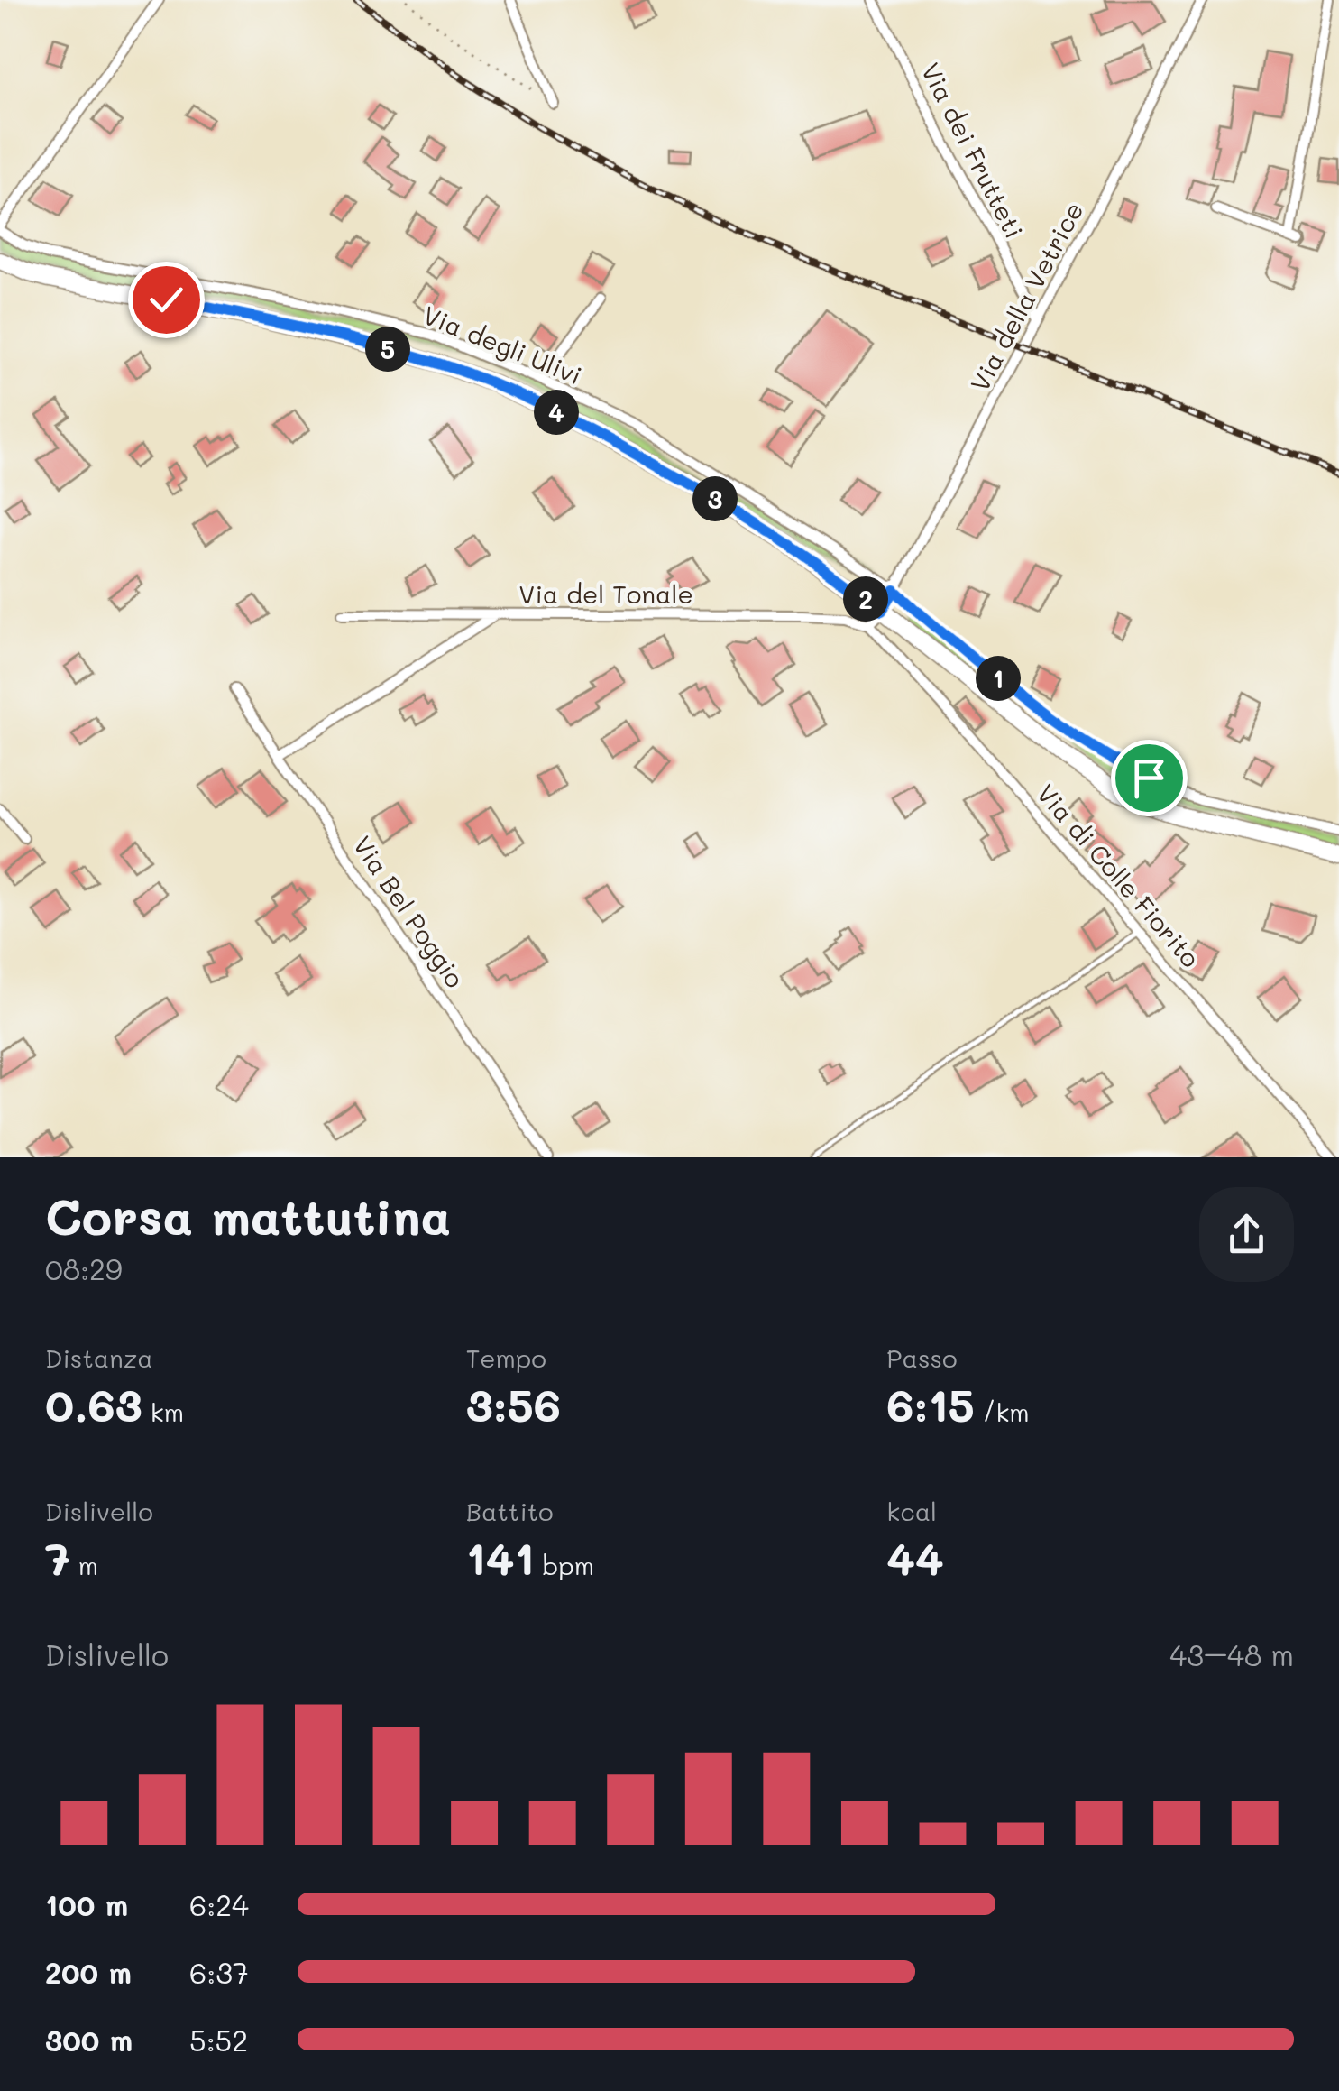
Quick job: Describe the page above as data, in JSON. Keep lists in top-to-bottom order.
{
  "streets": {
    "street": [
      "Via dei Frutteti",
      "Via della Vetrice",
      "Via degli Ulivi",
      "Via del Tonale",
      "Via di Colle Fiorito",
      "Via Bel Poggio"
    ]
  },
  "crossings": [
    ["Via dei Frutteti", "Via della Vetrice"],
    ["Via della Vetrice", "Via degli Ulivi"],
    ["Via della Vetrice", "Via del Tonale"],
    ["Via della Vetrice", "Via di Colle Fiorito"],
    ["Via del Tonale", "Via di Colle Fiorito"]
  ],
  "page": {
    "pins": [
      "5",
      "4",
      "3",
      "2",
      "1"
    ],
    "heading": ["Corsa mattutina", "08:29"],
    "stats": [
      ["Distanza", "0.63 km"],
      ["Tempo", "3:56"],
      ["Passo", "6:15 /km"],
      ["Dislivello", "7 m"],
      ["Battito", "141 bpm"],
      ["kcal", "44"]
    ],
    "chart": ["Dislivello", "43–48 m"],
    "list": [
      {
        "name": "100 m",
        "note": "6:24"
      },
      {
        "name": "200 m",
        "note": "6:37"
      },
      {
        "name": "300 m",
        "note": "5:52"
      }
    ]
  }
}
